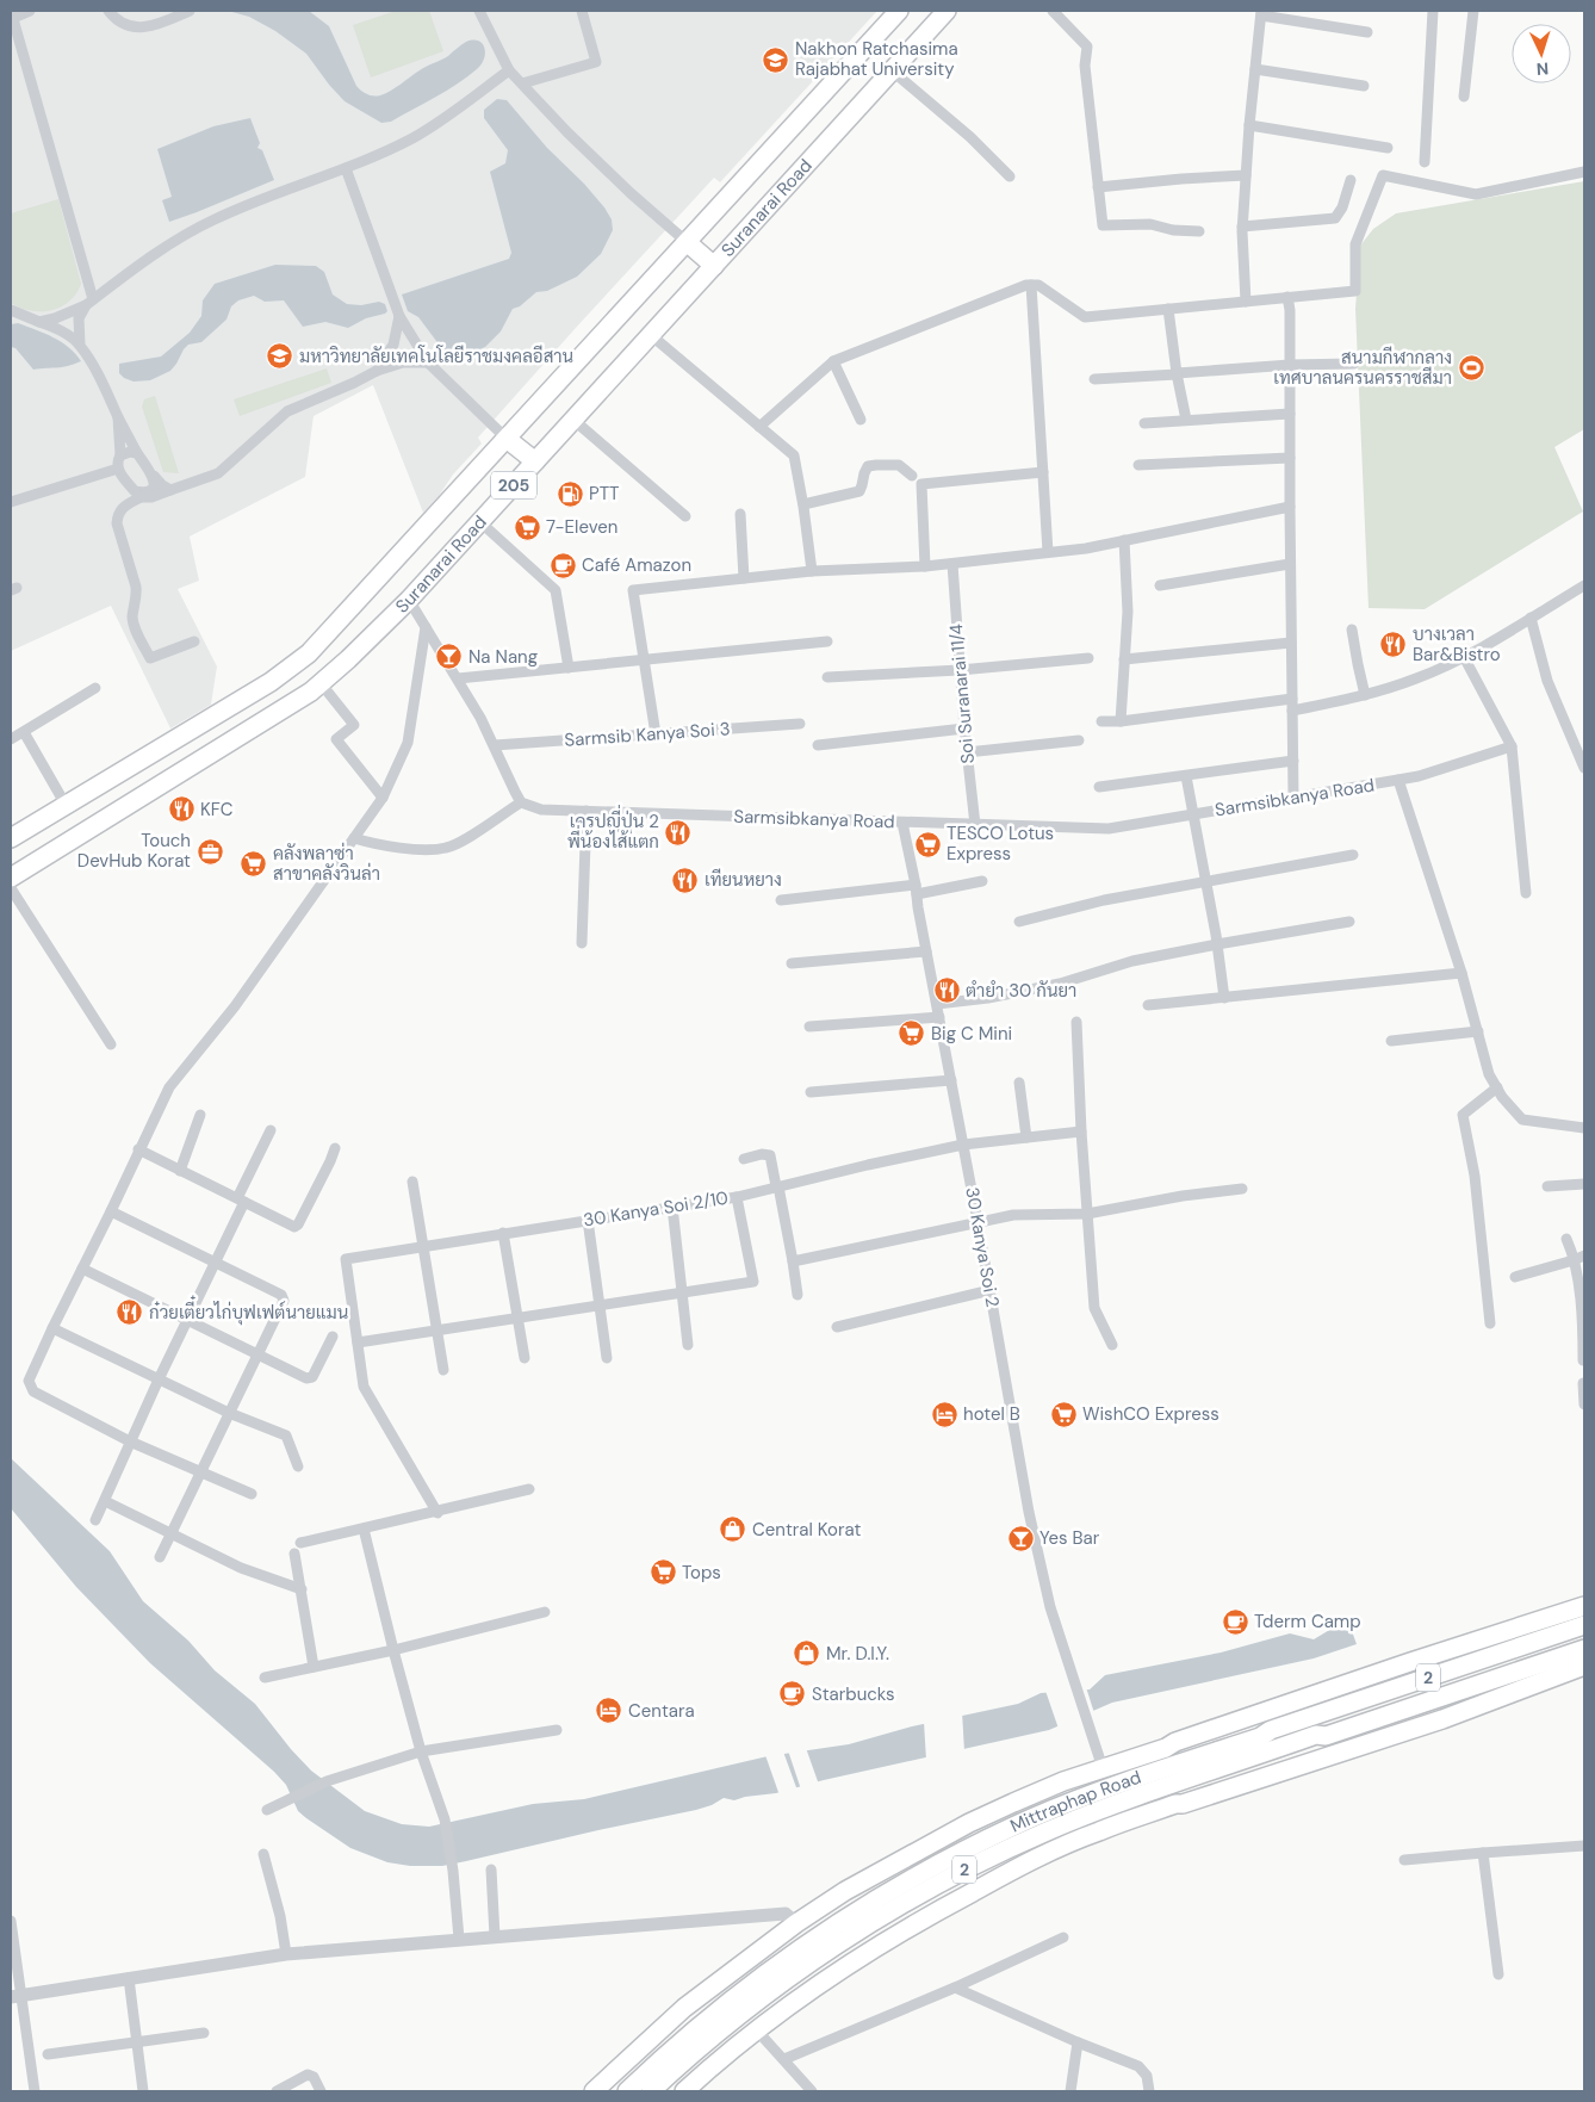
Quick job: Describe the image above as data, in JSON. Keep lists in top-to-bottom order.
{
  "streets": {
    "main road": [
      "Suranarai Road",
      "205",
      "2",
      "Mittraphap Road"
    ],
    "street": [
      "Soi Suranarai 11/4",
      "Sarmsib Kanya Soi 3",
      "Sarmsibkanya Road",
      "30 Kanya Soi 2/10",
      "30 Kanya Soi 2"
    ]
  },
  "crossings": [
    ["Soi Suranarai 11/4", "Sarmsibkanya Road"],
    ["Sarmsibkanya Road", "30 Kanya Soi 2"],
    ["30 Kanya Soi 2/10", "30 Kanya Soi 2"]
  ],
  "places": {
    "school or university": ["Nakhon Ratchasima Rajabhat University", "มหาวิทยาลัยเทคโนโลยีราชมงคลอีสาน"],
    "sports": ["สนามกีฬากลาง เทศบาลนครนครราชสีมา"],
    "fuel station": ["PTT"],
    "supermarket": [
      "7-Eleven",
      "TESCO Lotus Express",
      "คลังพลาซ่า สาขาคลังวินล่า",
      "Big C Mini",
      "WishCO Express",
      "Tops"
    ],
    "cafe": ["Café Amazon", "Tderm Camp", "Starbucks"],
    "restaurant": [
      "บางเวลา Bar&Bistro",
      "KFC",
      "เครปญี่ปุ่น 2 พี่น้องไส้แตก",
      "เทียนหยาง",
      "ตำยำ 30 กันยา",
      "ก๋วยเตี๋ยวไก่บุฟเฟต์นายแมน"
    ],
    "bar": ["Na Nang", "Yes Bar"],
    "office": ["Touch DevHub Korat"],
    "hotel": ["hotel B", "Centara"],
    "shop": ["Central Korat", "Mr. D.I.Y."]
  },
  "north": "bottom"
}
